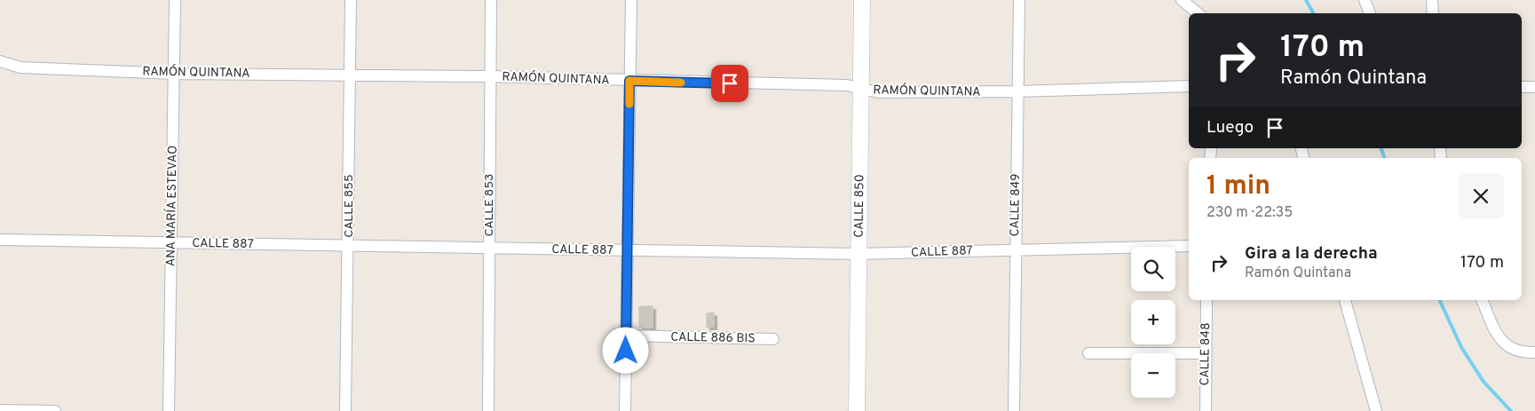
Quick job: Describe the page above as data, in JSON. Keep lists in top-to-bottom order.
{
  "streets": {
    "main road": ["CALLE 850"],
    "street": [
      "RAMÓN QUINTANA",
      "CALLE 853",
      "CALLE 849",
      "ANA MARÍA ESTEVAO",
      "CALLE 855",
      "CALLE 887",
      "CALLE 886 BIS",
      "CALLE 848"
    ]
  },
  "crossings": [
    ["RAMÓN QUINTANA", "CALLE 853"],
    ["RAMÓN QUINTANA", "CALLE 850"],
    ["RAMÓN QUINTANA", "CALLE 849"],
    ["RAMÓN QUINTANA", "ANA MARÍA ESTEVAO"],
    ["RAMÓN QUINTANA", "CALLE 855"],
    ["CALLE 853", "CALLE 887"],
    ["CALLE 850", "CALLE 887"],
    ["CALLE 849", "CALLE 887"],
    ["ANA MARÍA ESTEVAO", "CALLE 887"],
    ["CALLE 855", "CALLE 887"]
  ],
  "page": {
    "turn": ["170 m", "Ramón Quintana"],
    "then": "Luego",
    "heading": ["1 min", "230 m · 22:35"],
    "list": [
      {
        "name": "Gira a la derecha",
        "note": "Ramón Quintana",
        "value": "170 m"
      }
    ],
    "map_buttons": ["+", "−"]
  }
}
